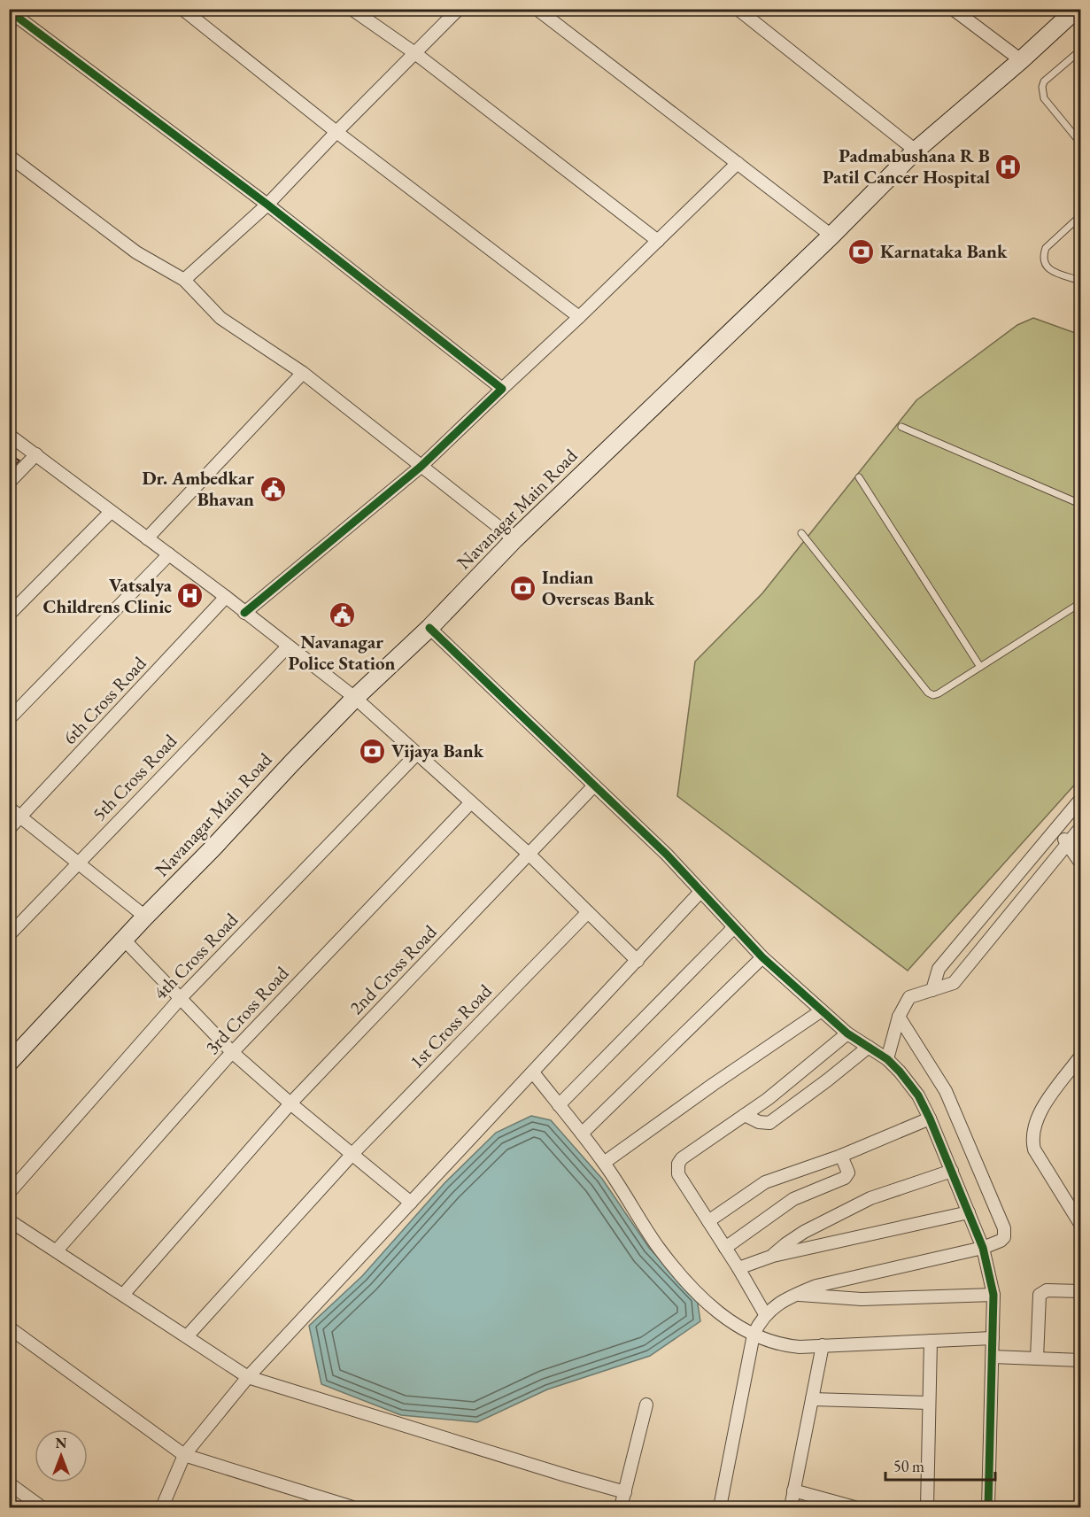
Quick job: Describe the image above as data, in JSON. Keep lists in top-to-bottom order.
{
  "streets": {
    "main road": ["Navanagar Main Road"],
    "street": [
      "6th Cross Road",
      "5th Cross Road",
      "4th Cross Road",
      "2nd Cross Road",
      "3rd Cross Road",
      "1st Cross Road"
    ]
  },
  "places": {
    "hospital": ["Padmabushana R B Patil Cancer Hospital", "Vatsalya Childrens Clinic"],
    "bank": ["Karnataka Bank", "Indian Overseas Bank", "Vijaya Bank"],
    "public building": ["Dr. Ambedkar Bhavan", "Navanagar Police Station"]
  },
  "scale_bar": "50 m",
  "north": "top"
}
